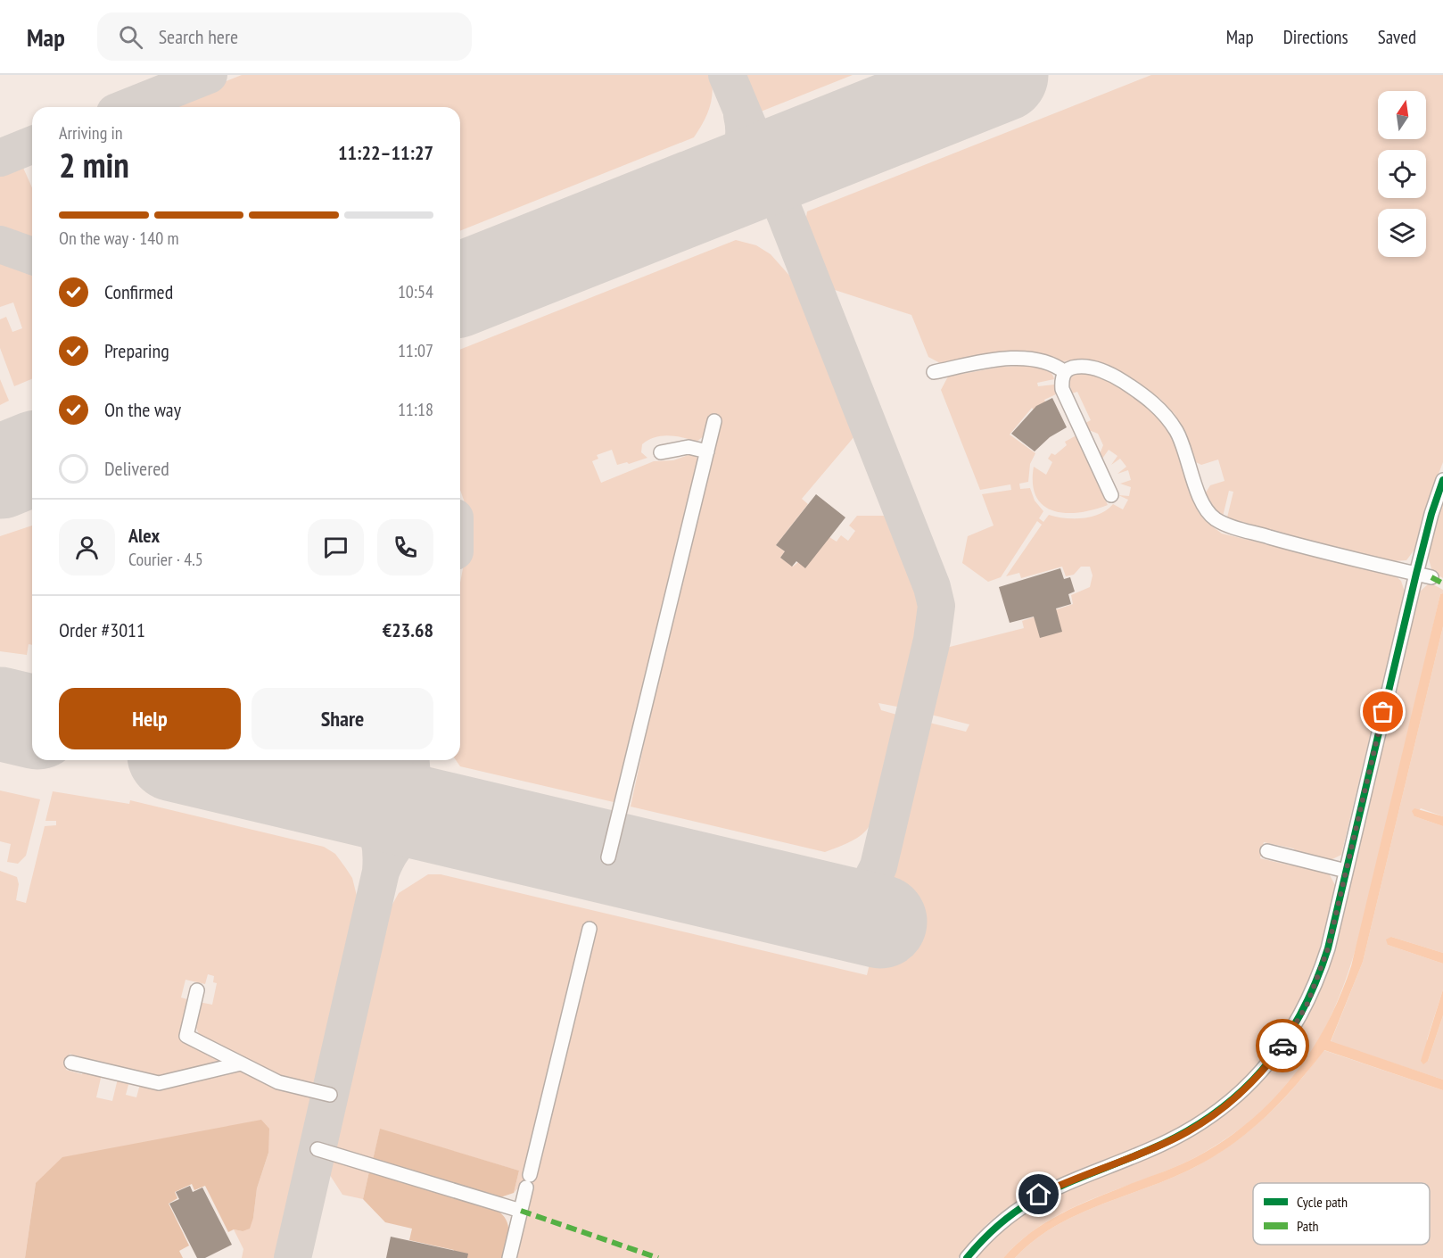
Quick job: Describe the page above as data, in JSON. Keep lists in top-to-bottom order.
{
  "legend": ["Cycle path", "Path"],
  "north": "top",
  "page": {
    "header": "Map",
    "search": "Search here",
    "nav": ["Map", "Directions", "Saved"],
    "heading": ["2 min", "Arriving in", "11:22–11:27"],
    "panel": [
      "Alex",
      "Courier · 4.5",
      "Order #3011",
      "€23.68"
    ],
    "bar": "On the way · 140 m",
    "list": [
      ["Confirmed", "10:54"],
      ["Preparing", "11:07"],
      ["On the way", "11:18"],
      "Delivered"
    ],
    "buttons": ["Help", "Share"]
  }
}
